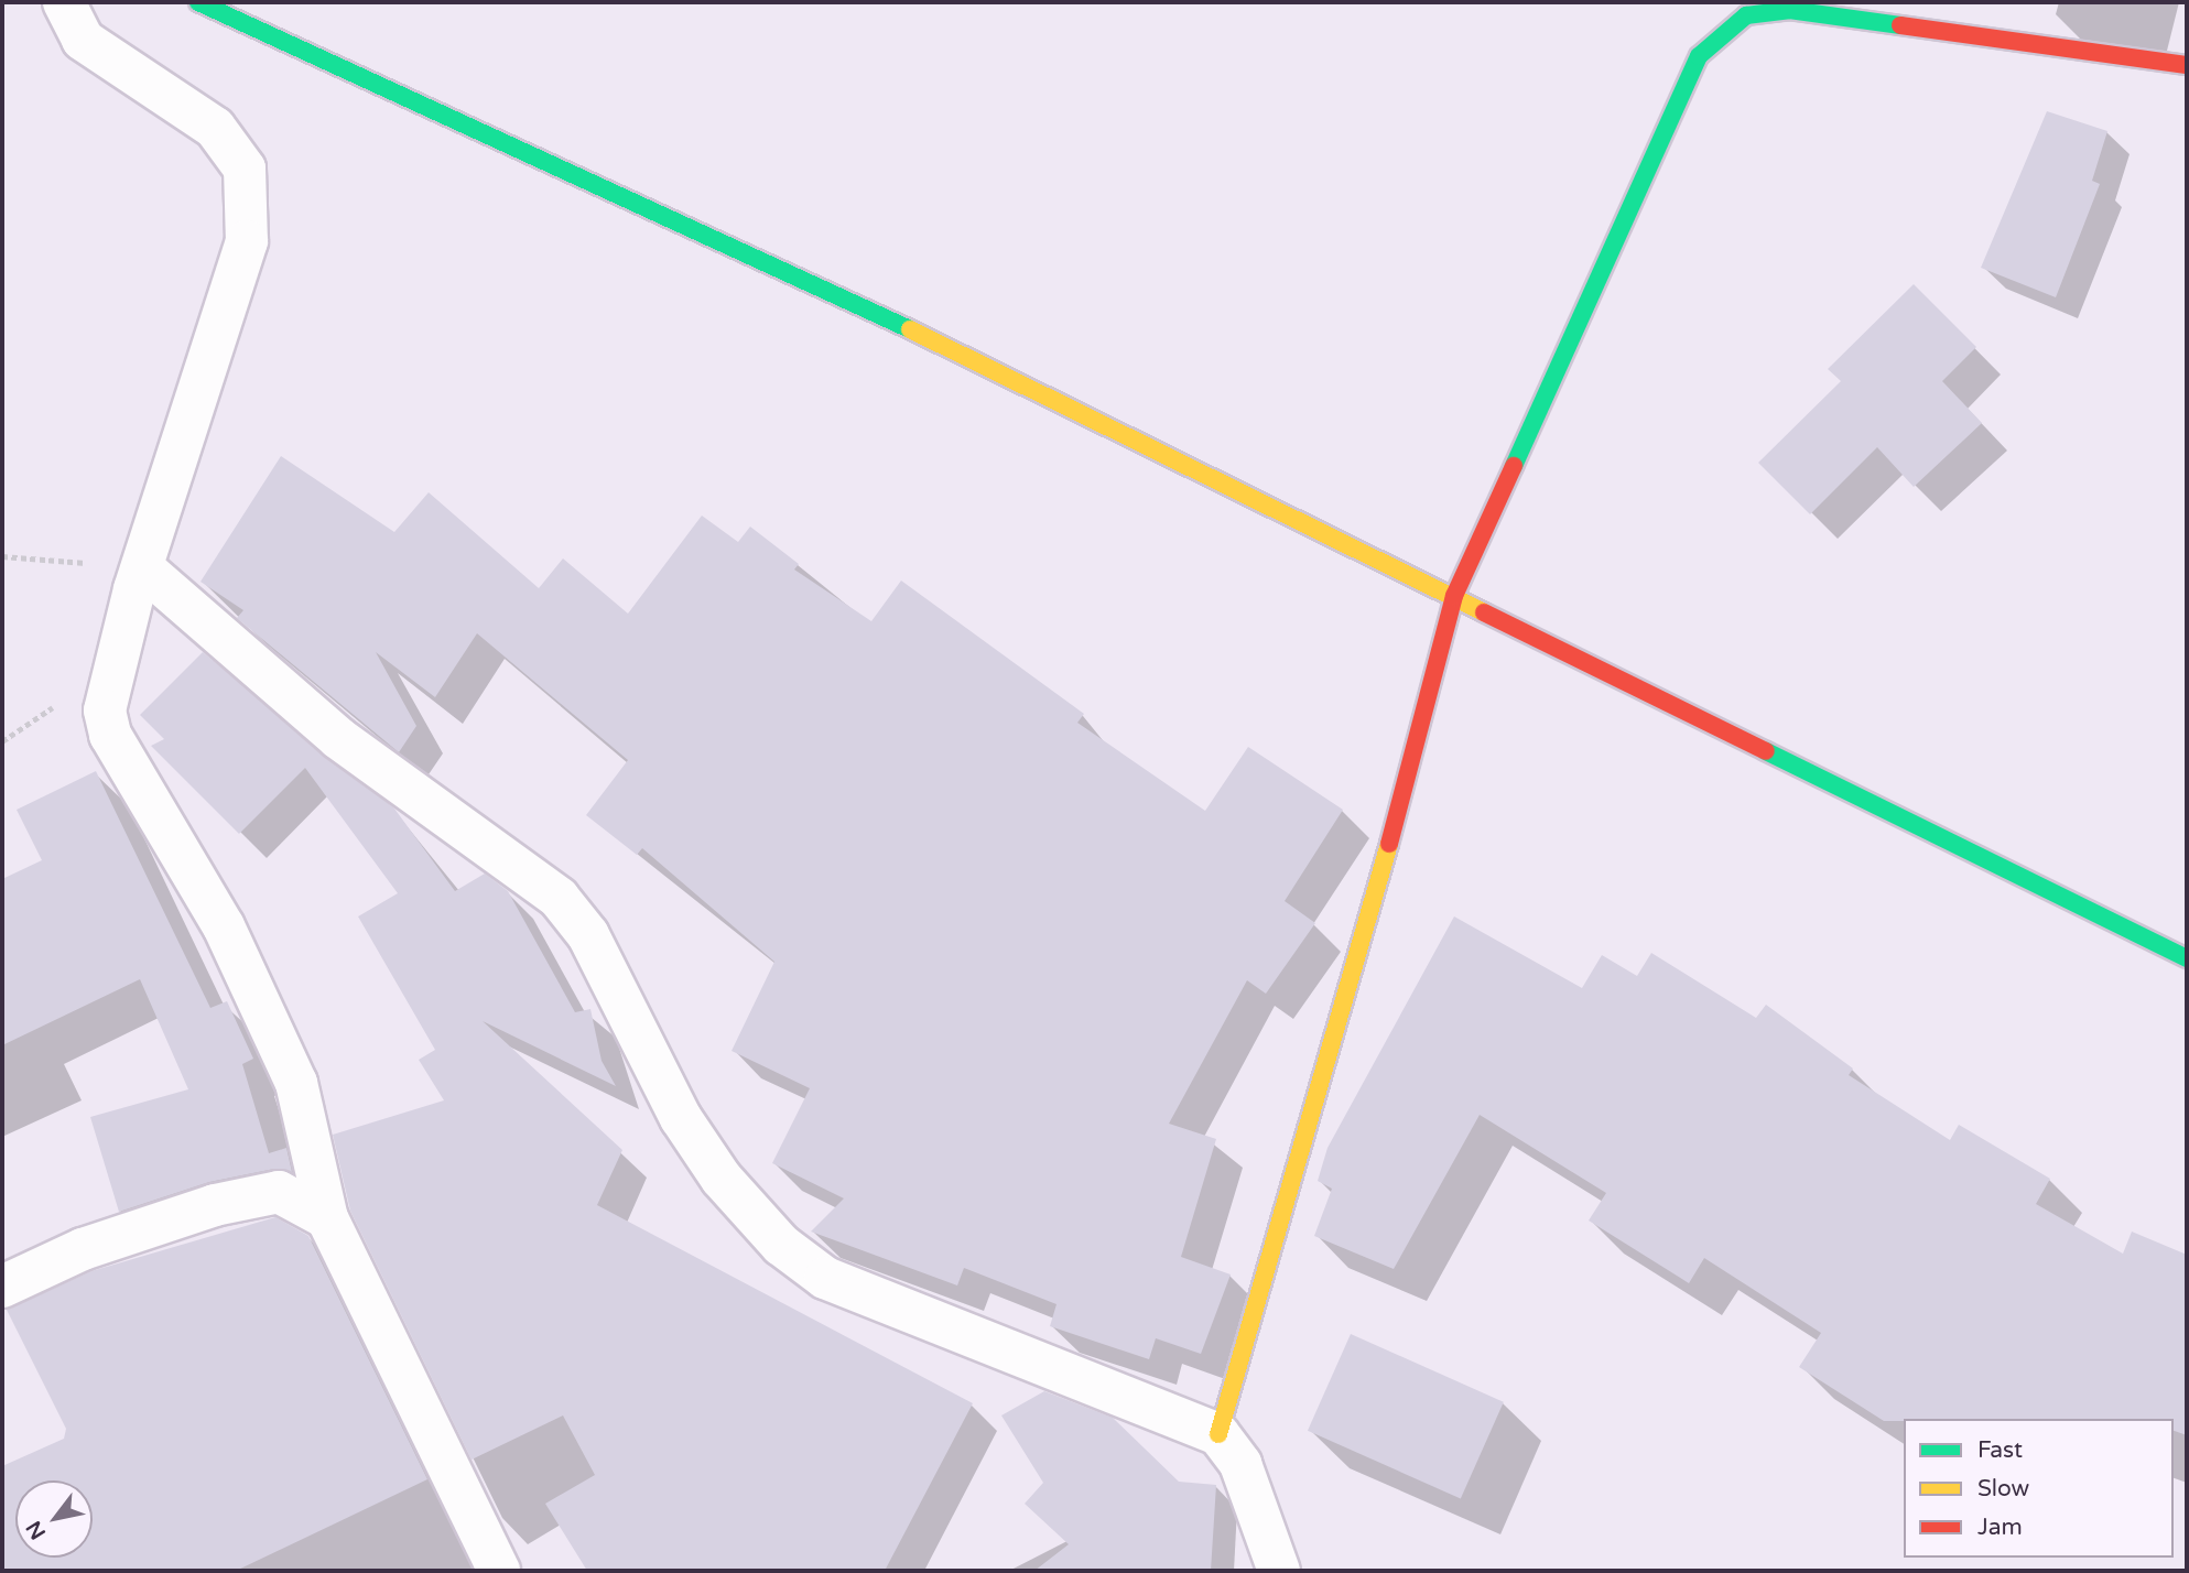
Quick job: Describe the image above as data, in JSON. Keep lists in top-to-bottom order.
{
  "legend": ["Fast", "Slow", "Jam"],
  "north": "bottom left"
}
